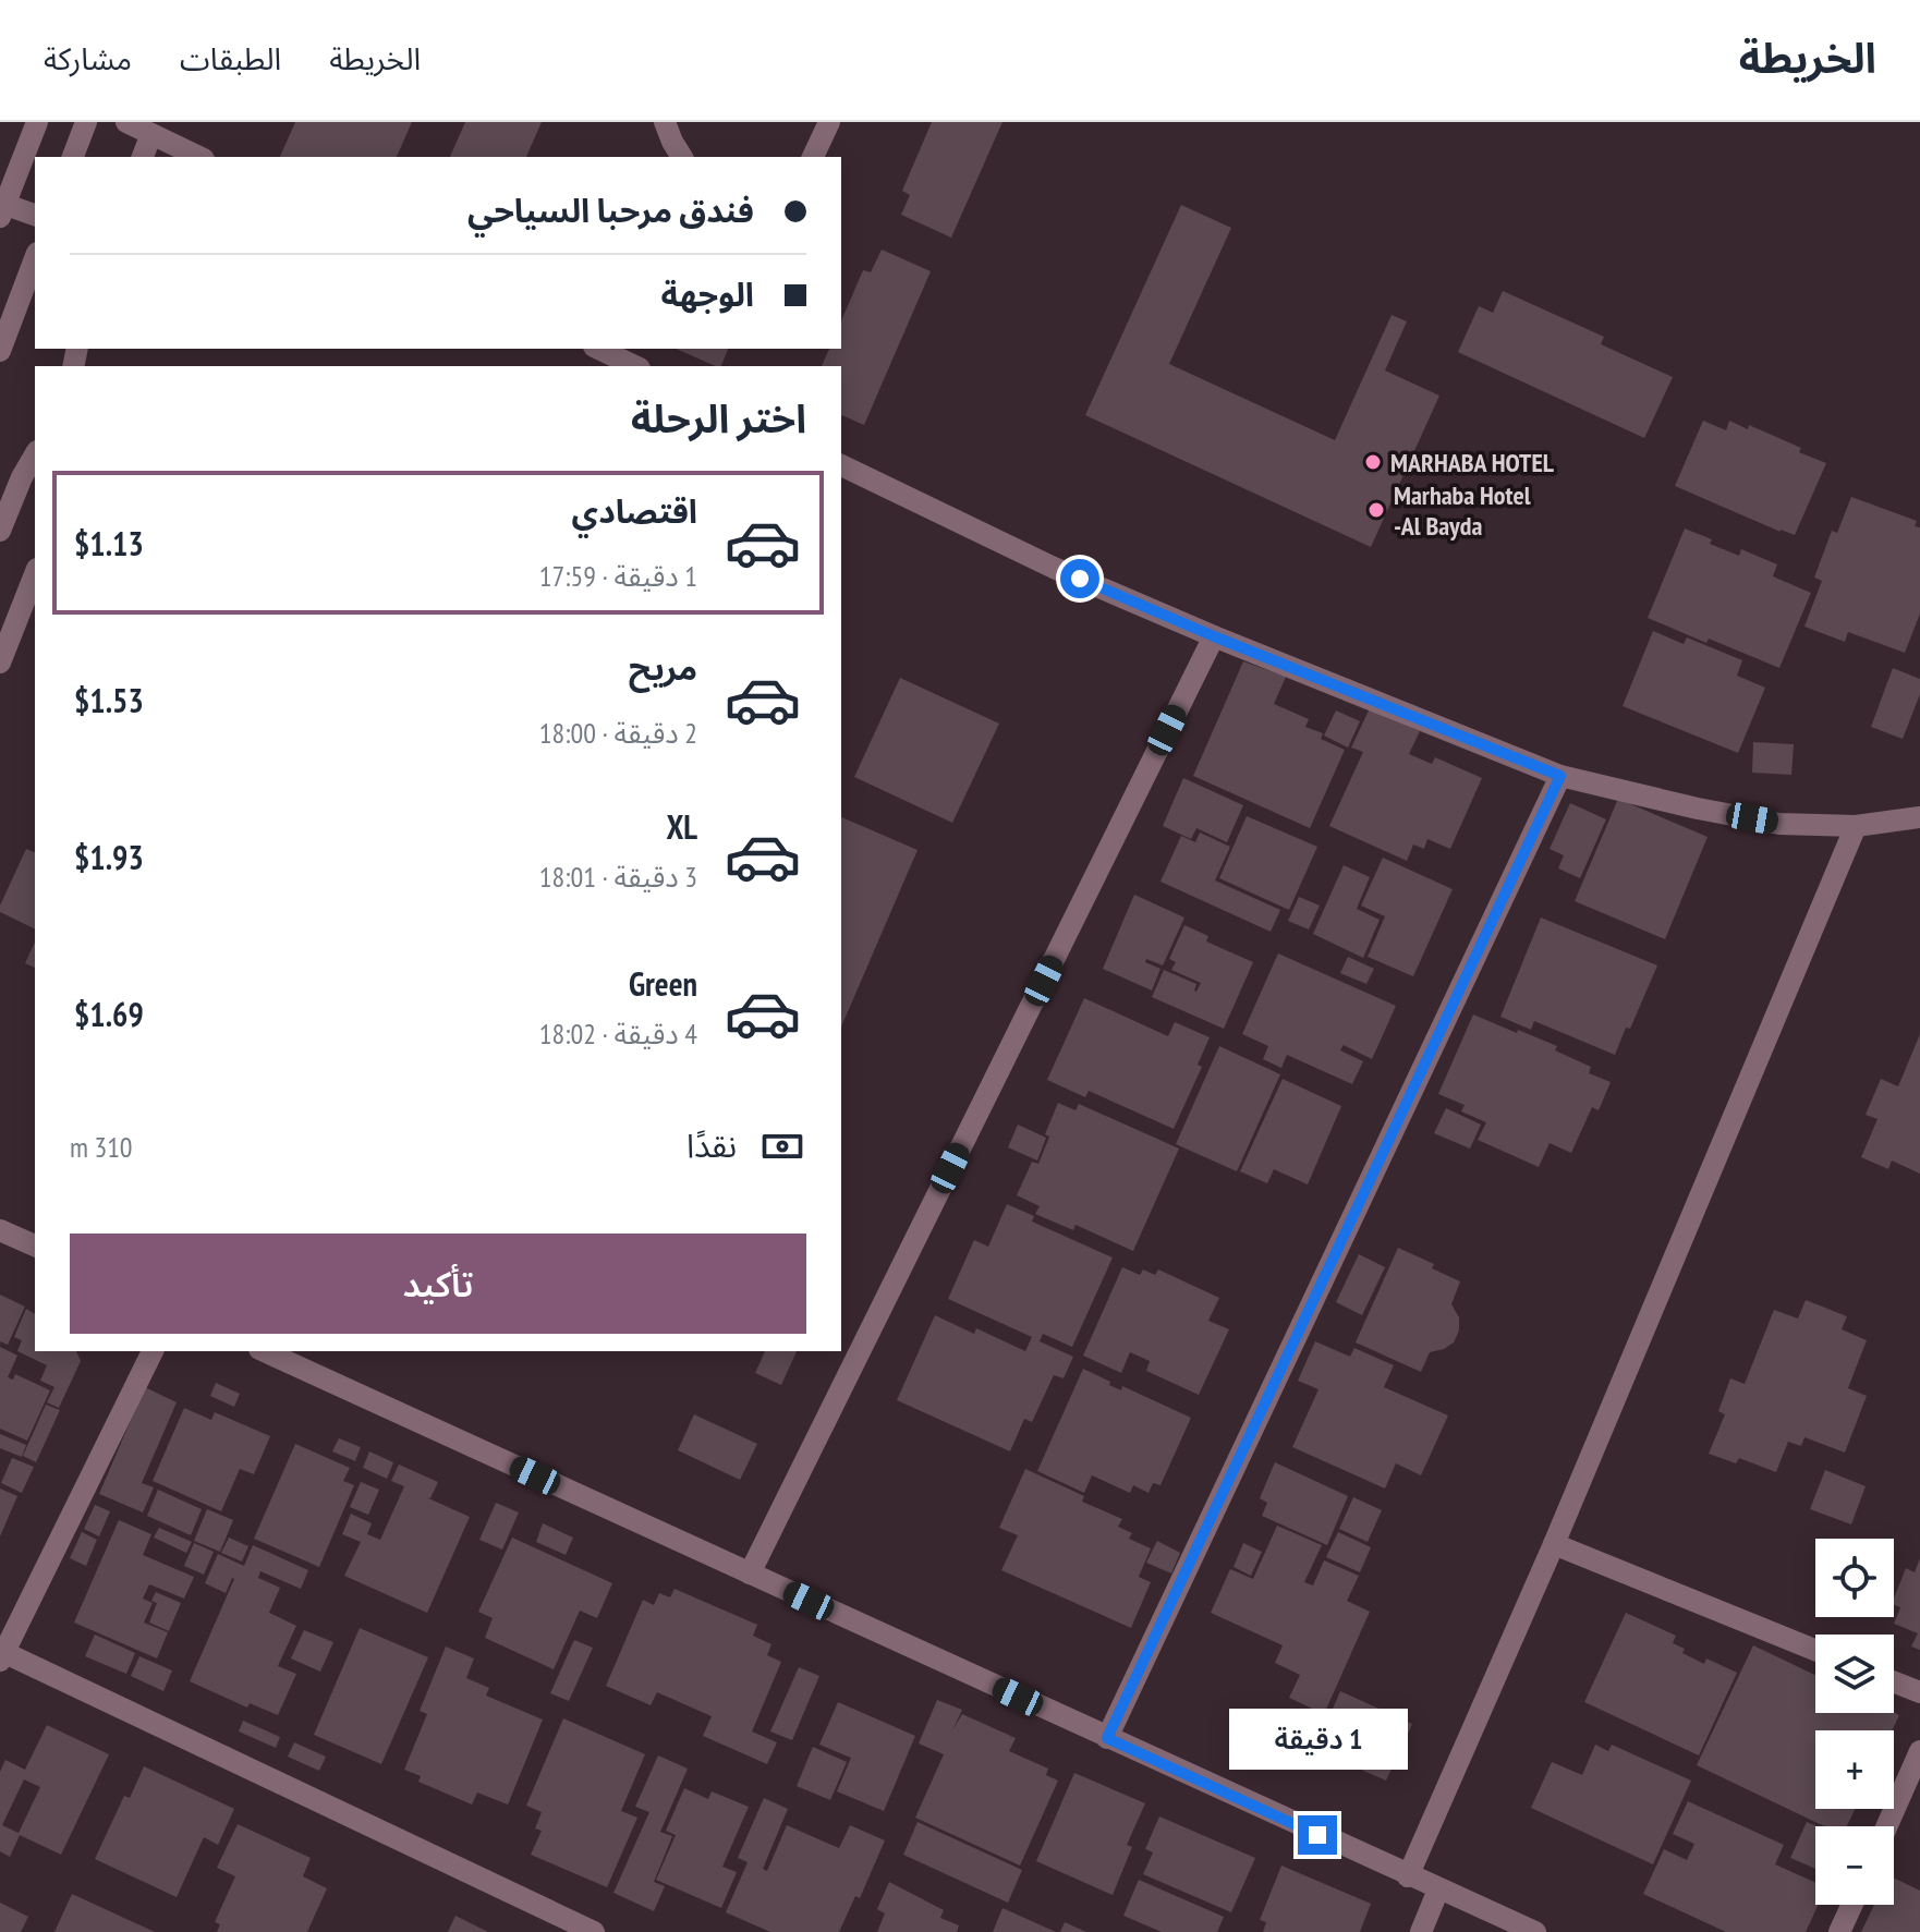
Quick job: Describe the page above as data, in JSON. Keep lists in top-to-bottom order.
{
  "places": ["MARHABA HOTEL", "Marhaba Hotel -Al Bayda"],
  "page": {
    "header": "الخريطة",
    "nav": ["الخريطة", "الطبقات", "مشاركة"],
    "banner": ["فندق مرحبا السياحي", "الوجهة"],
    "heading": "اختر الرحلة",
    "list": [
      {
        "name": "اقتصادي",
        "note": "1 دقيقة · 17:59",
        "value": "$1.13"
      },
      {
        "name": "مريح",
        "note": "2 دقيقة · 18:00",
        "value": "$1.53"
      },
      {
        "name": "XL",
        "note": "3 دقيقة · 18:01",
        "value": "$1.93"
      },
      {
        "name": "Green",
        "note": "4 دقيقة · 18:02",
        "value": "$1.69"
      }
    ],
    "pay": ["نقدًا", "310 m"],
    "buttons": "تأكيد",
    "map_buttons": ["+", "−"],
    "bubble": "1 دقيقة"
  }
}
